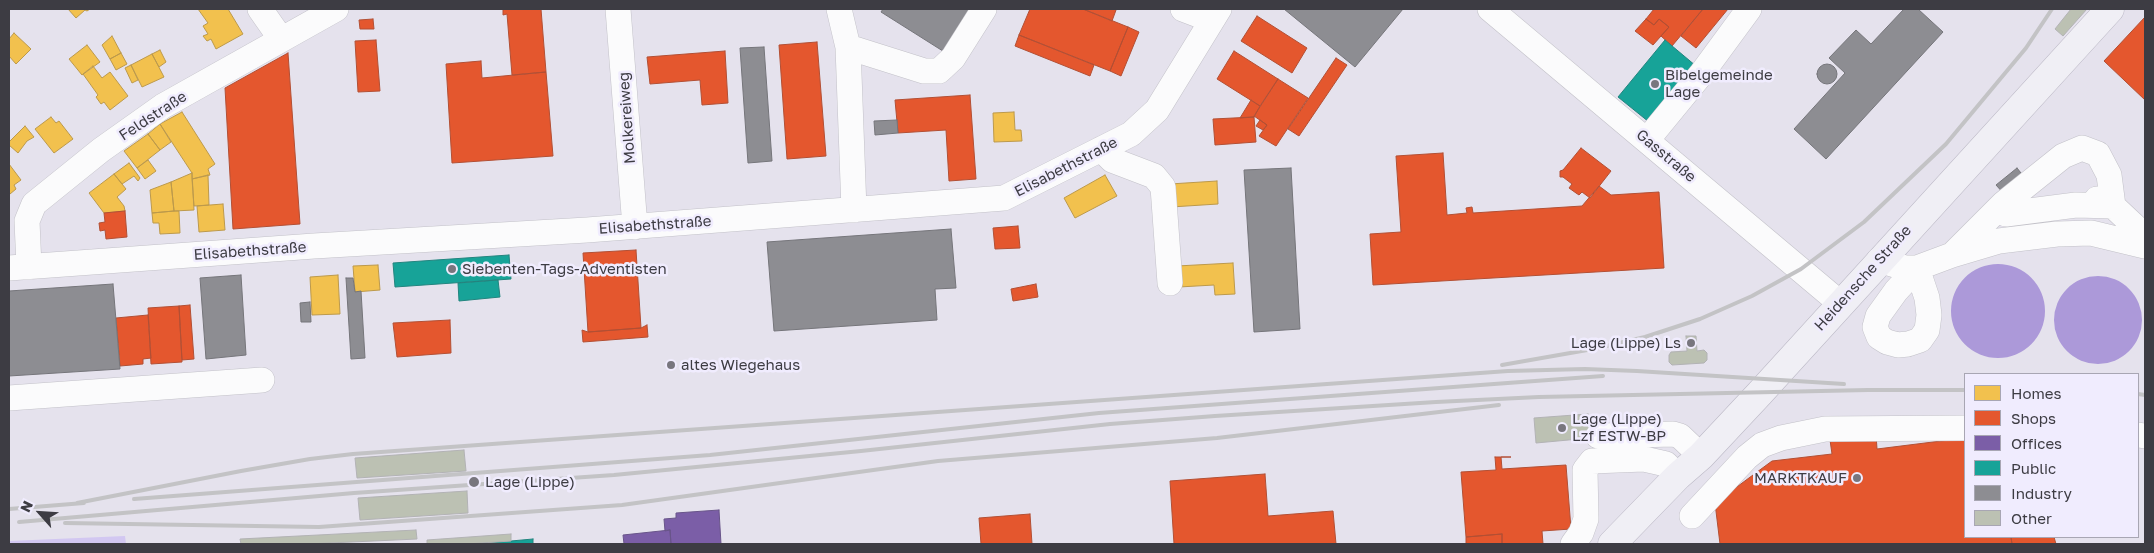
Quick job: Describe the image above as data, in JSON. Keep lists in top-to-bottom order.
{
  "streets": {
    "main road": ["Heidensche Straße"],
    "street": [
      "Feldstraße",
      "Molkereiweg",
      "Gasstraße",
      "Elisabethstraße"
    ]
  },
  "crossings": [
    ["Feldstraße", "Elisabethstraße"],
    ["Molkereiweg", "Elisabethstraße"],
    ["Gasstraße", "Heidensche Straße"]
  ],
  "places": [
    "Bibelgemeinde Lage",
    "Siebenten-Tags-Adventisten",
    "Lage (Lippe) Ls",
    "altes Wiegehaus",
    "Lage (Lippe) Lzf ESTW-BP",
    "MARKTKAUF",
    "Lage (Lippe)"
  ],
  "legend": [
    "Homes",
    "Shops",
    "Offices",
    "Public",
    "Industry",
    "Other"
  ],
  "north": "top left"
}
